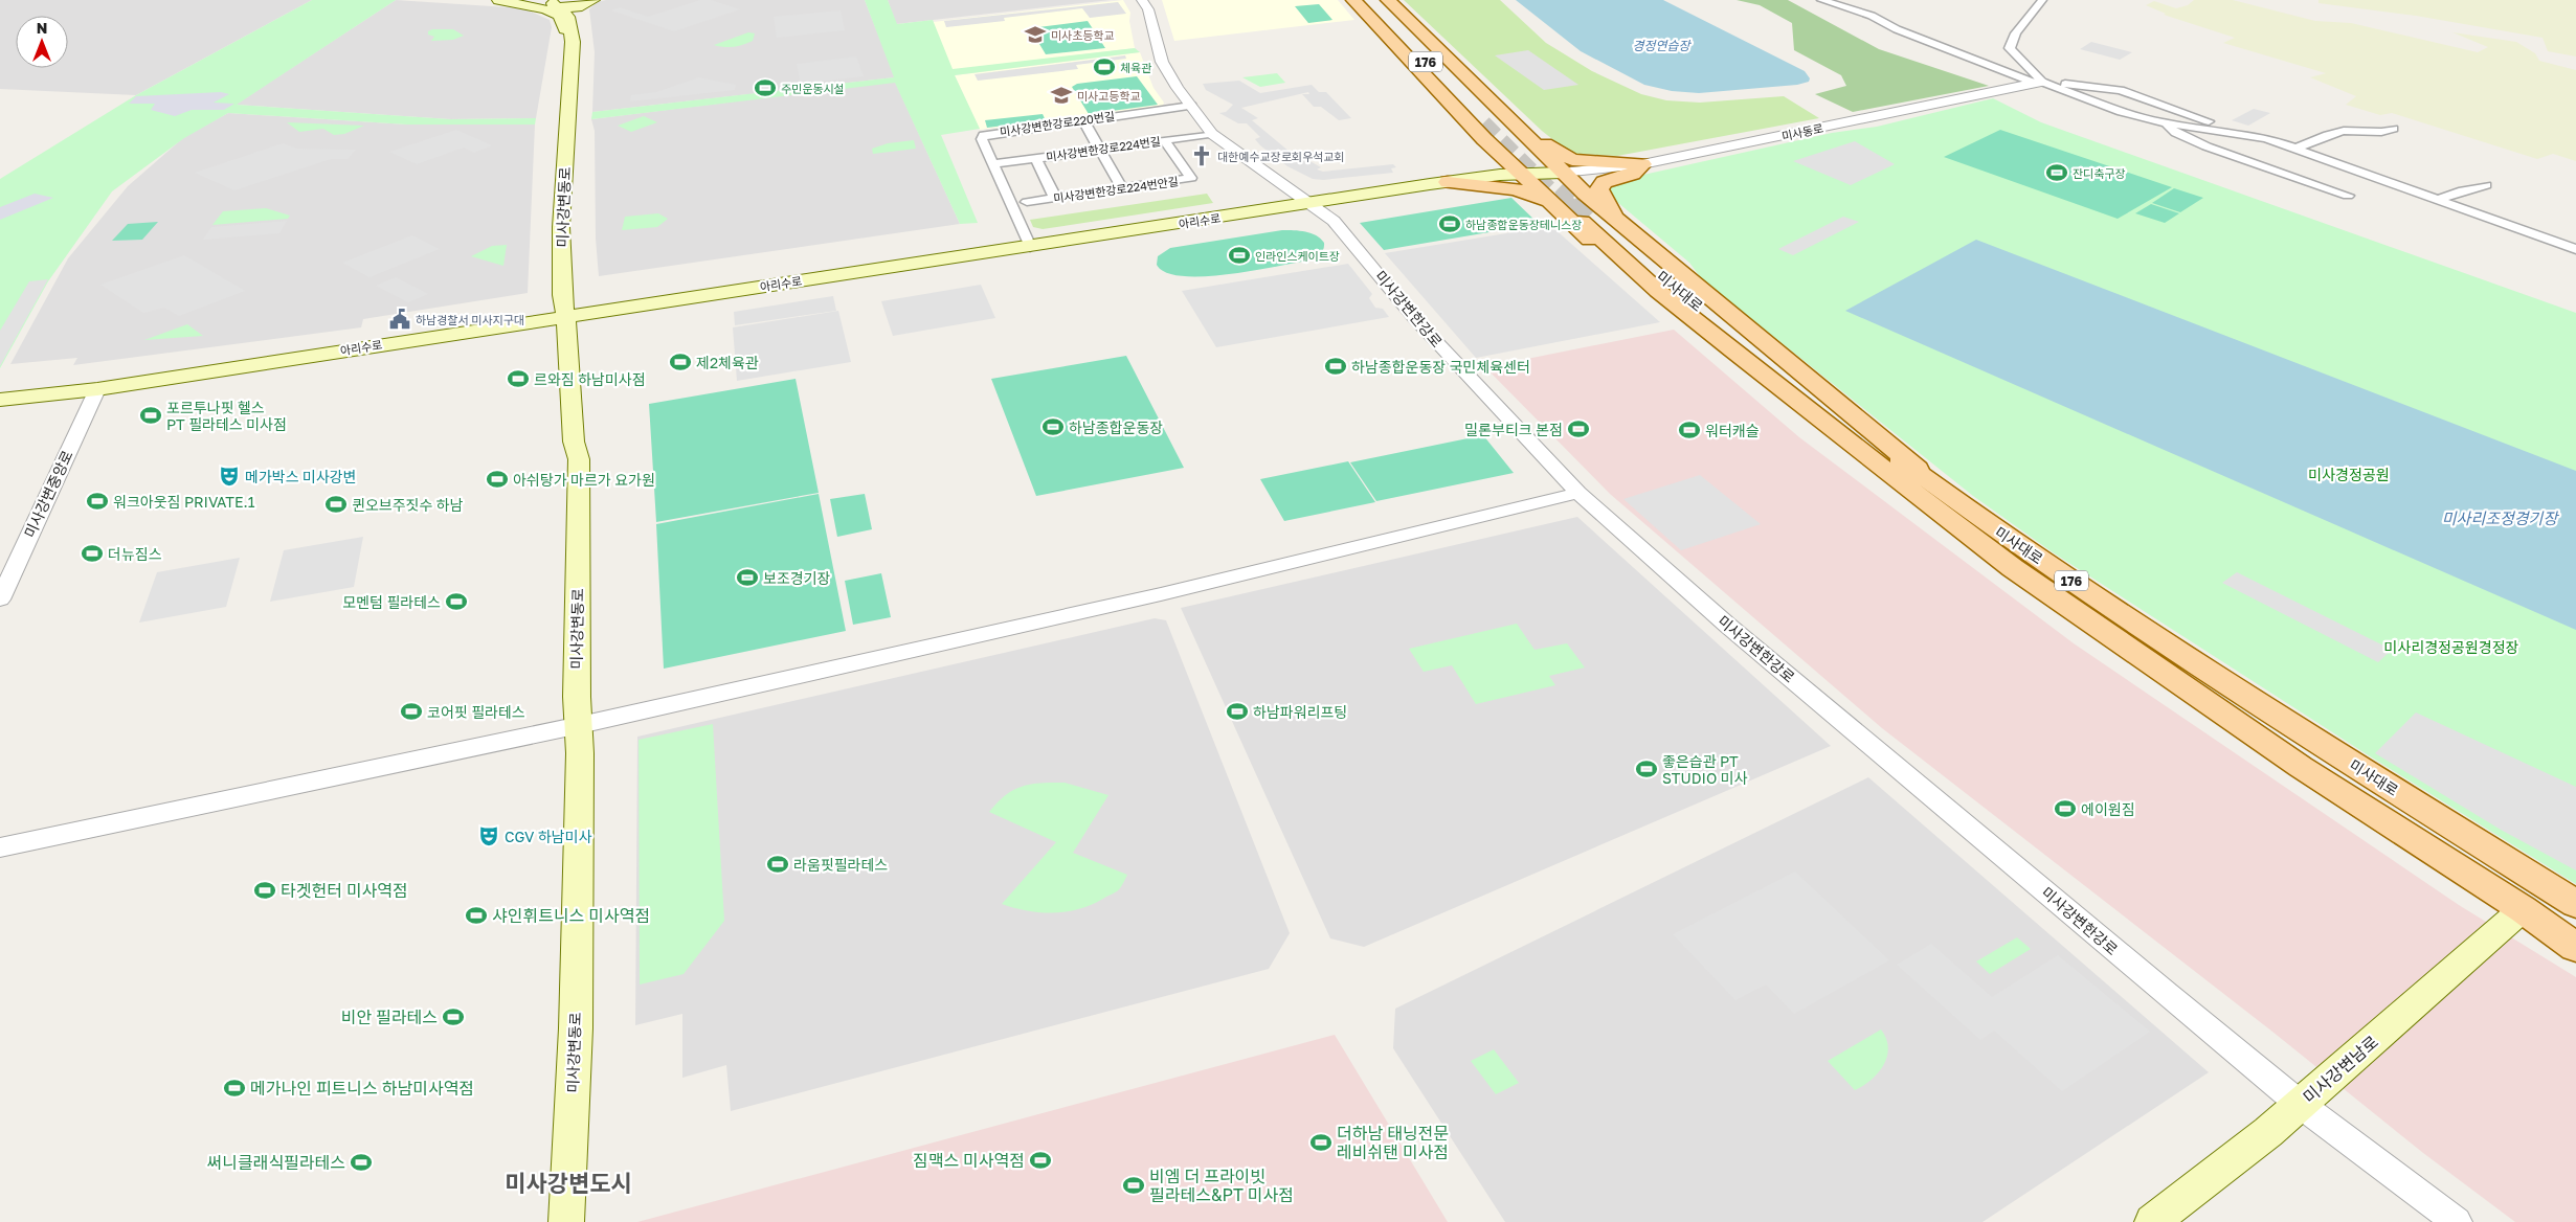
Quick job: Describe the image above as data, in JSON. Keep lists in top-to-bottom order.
{
  "streets": {
    "main road": [
      "176",
      "미사강변동로",
      "아리수로",
      "미사대로",
      "미사강변남로"
    ],
    "street": [
      "미사강변한강로220번길",
      "미사동로",
      "미사강변한강로224번길",
      "미사강변한강로224번안길",
      "미사강변한강로",
      "미사강변중앙로"
    ]
  },
  "crossings": [
    ["미사강변한강로220번길", "미사강변한강로224번길"],
    ["미사강변한강로220번길", "아리수로"],
    ["미사강변한강로220번길", "미사강변한강로"],
    ["미사동로", "아리수로"],
    ["미사강변한강로224번길", "미사강변한강로224번안길"],
    ["미사강변한강로224번길", "미사강변한강로"],
    ["미사강변동로", "아리수로"],
    ["아리수로", "미사강변한강로"],
    ["아리수로", "미사강변중앙로"],
    ["미사대로", "미사강변남로"],
    ["미사강변한강로", "미사강변남로"]
  ],
  "districts": ["미사강변도시"],
  "water": ["경정연습장", "미사리조정경기장"],
  "parks": ["미사경정공원", "미사리경정공원경정장"],
  "places": {
    "school or university": ["미사초등학교", "미사고등학교"],
    "sports": [
      "체육관",
      "주민운동시설",
      "잔디축구장",
      "하남종합운동장테니스장",
      "인라인스케이트장",
      "제2체육관",
      "하남종합운동장 국민체육센터",
      "르와짐 하남미사점",
      "포르투나핏 헬스 PT 필라테스 미사점",
      "하남종합운동장",
      "밀론부티크 본점",
      "워터캐슬",
      "아쉬탕가 마르가 요가원",
      "워크아웃짐 PRIVATE.1",
      "퀸오브주짓수 하남",
      "더뉴짐스",
      "보조경기장",
      "모멘텀 필라테스",
      "코어핏 필라테스",
      "하남파워리프팅",
      "좋은습관 PT STUDIO 미사",
      "에이원짐",
      "라움핏필라테스",
      "타겟헌터 미사역점",
      "샤인휘트니스 미사역점",
      "비안 필라테스",
      "메가나인 피트니스 하남미사역점",
      "더하남 태닝전문 레비쉬탠 미사점",
      "짐맥스 미사역점",
      "써니클래식필라테스",
      "비엠 더 프라이빗 필라테스&PT 미사점"
    ],
    "church": ["대한예수교장로회우석교회"],
    "public building": ["하남경찰서 미사지구대"],
    "theatre": ["메가박스 미사강변", "CGV 하남미사"]
  },
  "north": "top"
}
